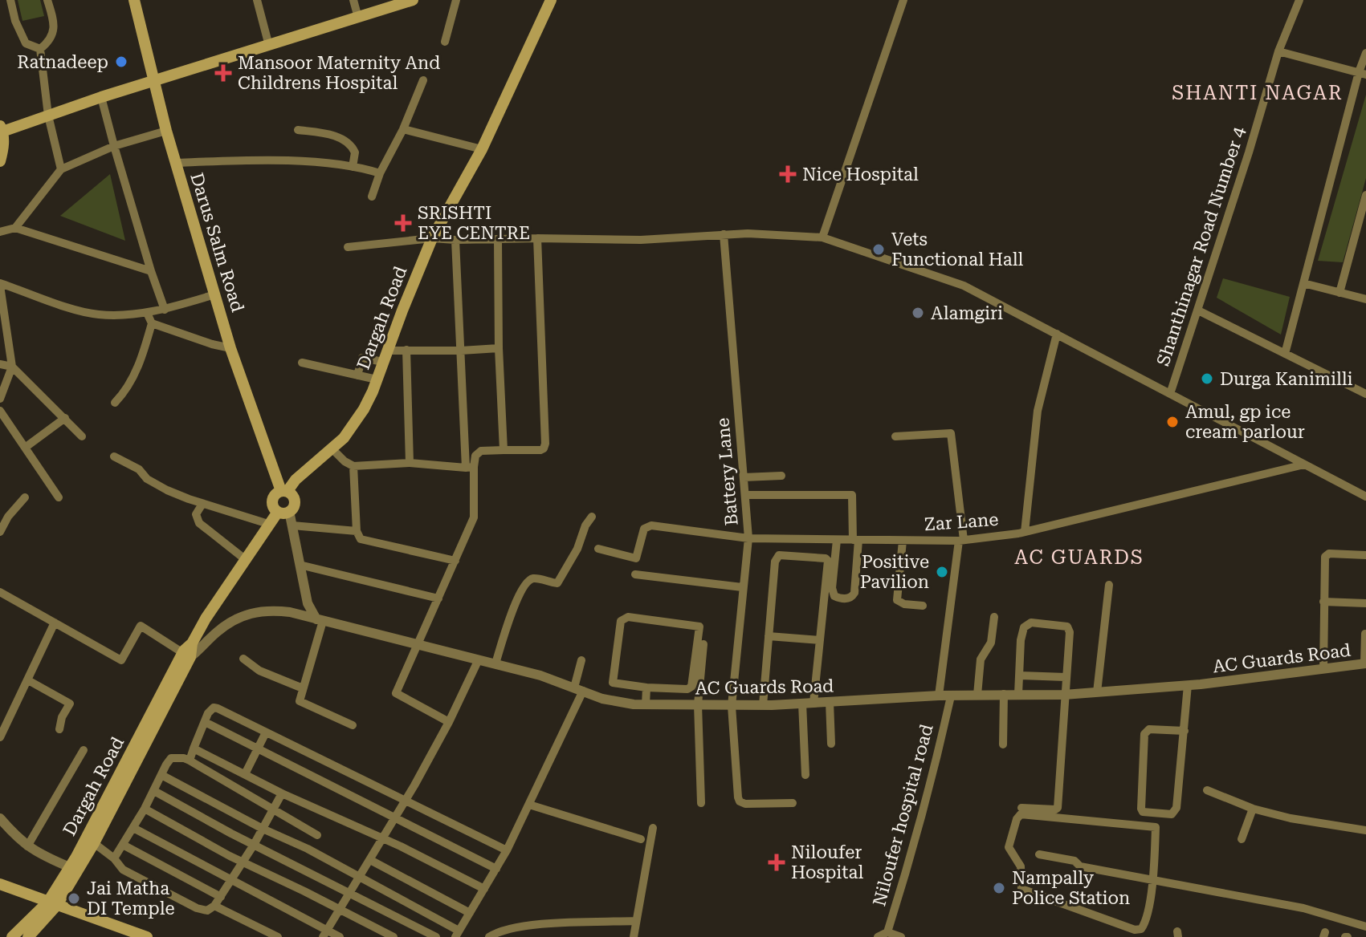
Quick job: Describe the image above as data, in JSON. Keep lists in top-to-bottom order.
{
  "streets": {
    "main road": ["Darus Salm Road", "Dargah Road"],
    "street": [
      "Shanthinagar Road Number 4",
      "Battery Lane",
      "Zar Lane",
      "AC Guards Road",
      "Niloufer hospital road"
    ]
  },
  "crossings": [
    ["Darus Salm Road", "Dargah Road"],
    ["Dargah Road", "AC Guards Road"],
    ["Battery Lane", "Zar Lane"],
    ["Battery Lane", "AC Guards Road"],
    ["AC Guards Road", "Niloufer hospital road"]
  ],
  "districts": ["SHANTI NAGAR", "AC GUARDS"],
  "places": {
    "other": [
      "Ratnadeep",
      "Vets Functional Hall",
      "Alamgiri",
      "Durga Kanimilli",
      "Amul, gp ice cream parlour",
      "Positive Pavilion",
      "Nampally Police Station",
      "Jai Matha DI Temple"
    ],
    "health": [
      "Mansoor Maternity And Childrens Hospital",
      "Nice Hospital",
      "SRISHTI EYE CENTRE",
      "Niloufer Hospital"
    ]
  }
}
